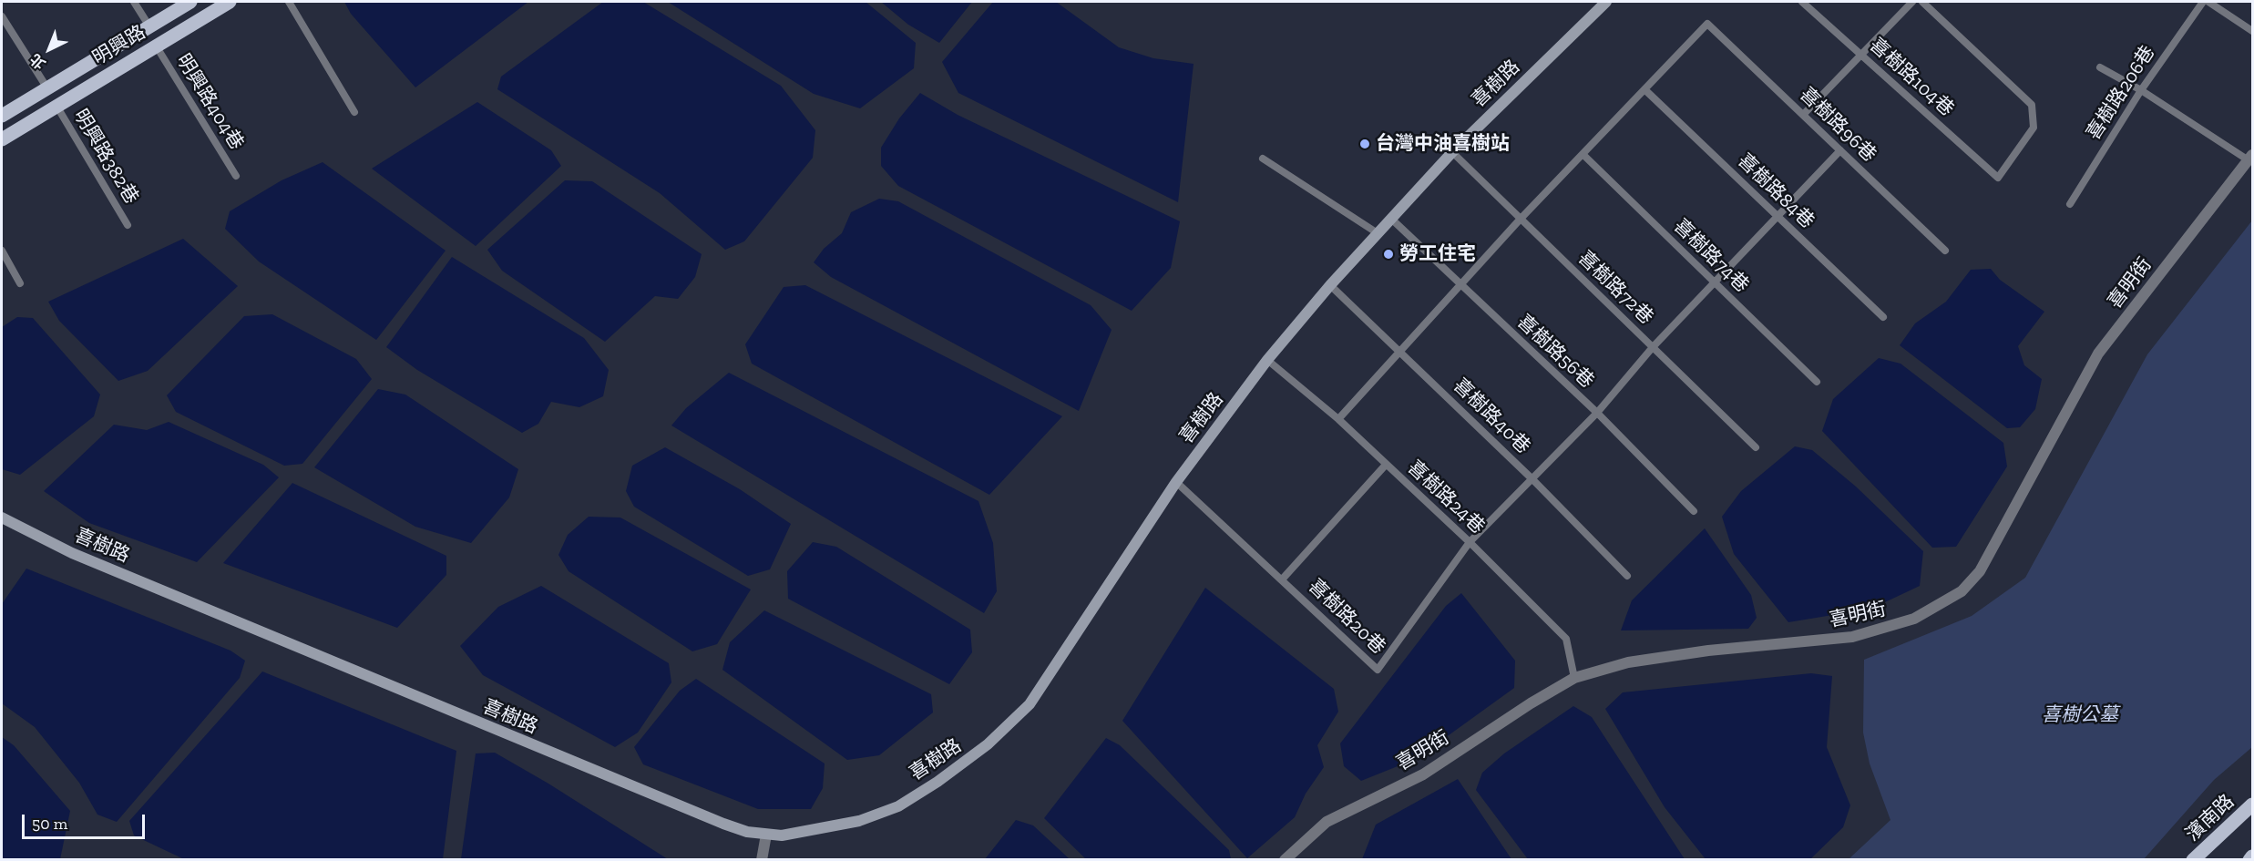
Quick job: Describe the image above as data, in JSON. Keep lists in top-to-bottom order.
{
  "streets": {
    "main road": ["明興路", "濱南路"],
    "street": ["喜樹路", "喜明街"],
    "lane": [
      "喜樹路104巷",
      "喜樹路206巷",
      "明興路404巷",
      "喜樹路96巷",
      "明興路382巷",
      "喜樹路84巷",
      "喜樹路74巷",
      "喜樹路72巷",
      "喜樹路56巷",
      "喜樹路40巷",
      "喜樹路24巷",
      "喜樹路20巷"
    ]
  },
  "crossings": [
    ["明興路", "明興路404巷"],
    ["明興路", "明興路382巷"],
    ["喜樹路", "喜樹路72巷"],
    ["喜樹路", "喜樹路56巷"],
    ["喜樹路", "喜樹路40巷"],
    ["喜樹路", "喜樹路24巷"],
    ["喜樹路", "喜樹路20巷"],
    ["喜樹路96巷", "喜樹路84巷"],
    ["喜明街", "喜樹路24巷"],
    ["喜樹路24巷", "喜樹路20巷"]
  ],
  "parks": ["喜樹公墓"],
  "places": ["台灣中油喜樹站", "勞工住宅"],
  "scale_bar": "50 m",
  "north": "bottom left"
}
